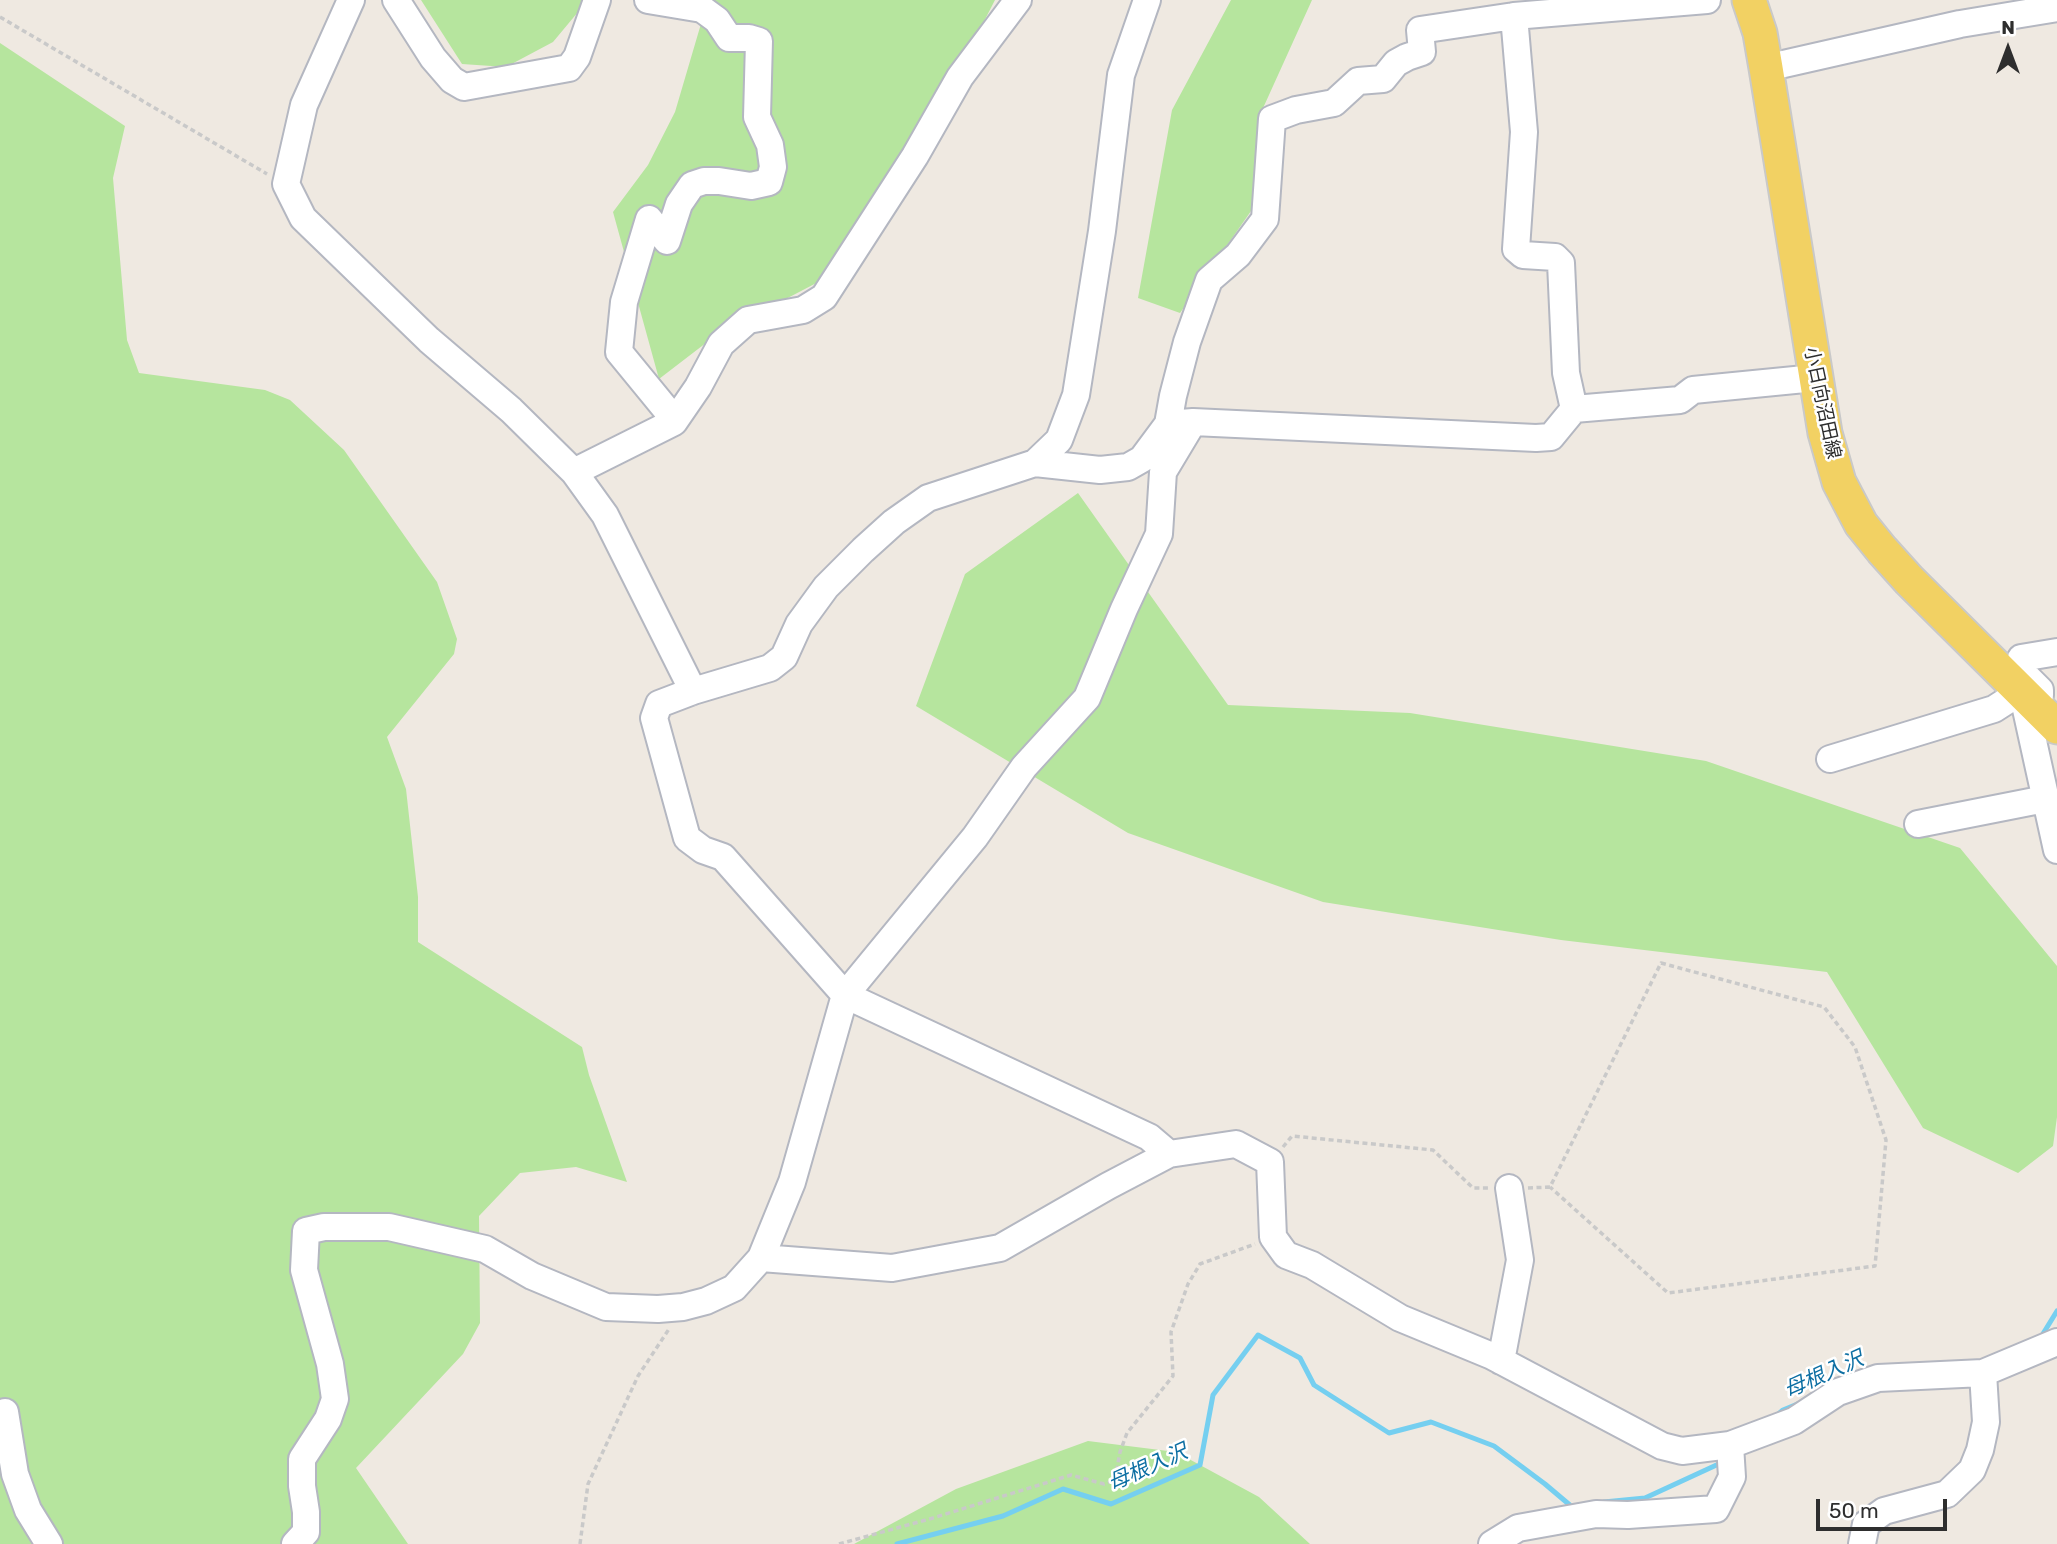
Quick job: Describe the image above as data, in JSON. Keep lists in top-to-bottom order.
{
  "streets": {
    "main road": ["小日向沼田線"]
  },
  "water": ["母根入沢"],
  "scale_bar": "50 m",
  "north": "top"
}
